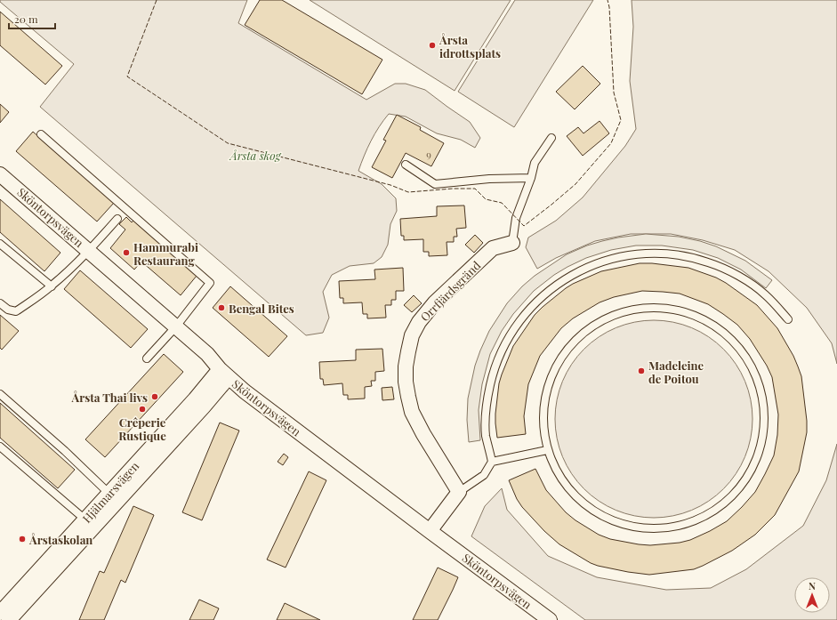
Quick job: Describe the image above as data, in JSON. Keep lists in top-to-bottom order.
{
  "streets": {
    "street": ["Sköntorpsvägen", "Orrfjärdsgränd", "Hjälmarsvägen"]
  },
  "crossings": [
    ["Sköntorpsvägen", "Hjälmarsvägen"]
  ],
  "parks": ["Årsta skog"],
  "places": [
    "Årsta idrottsplats",
    "Hammurabi Restaurang",
    "Bengal Bites",
    "Madeleine de Poitou",
    "Årsta Thai livs",
    "Crêperie Rustique",
    "Årstaskolan"
  ],
  "house_numbers": ["9"],
  "scale_bar": "20 m",
  "north": "top"
}
